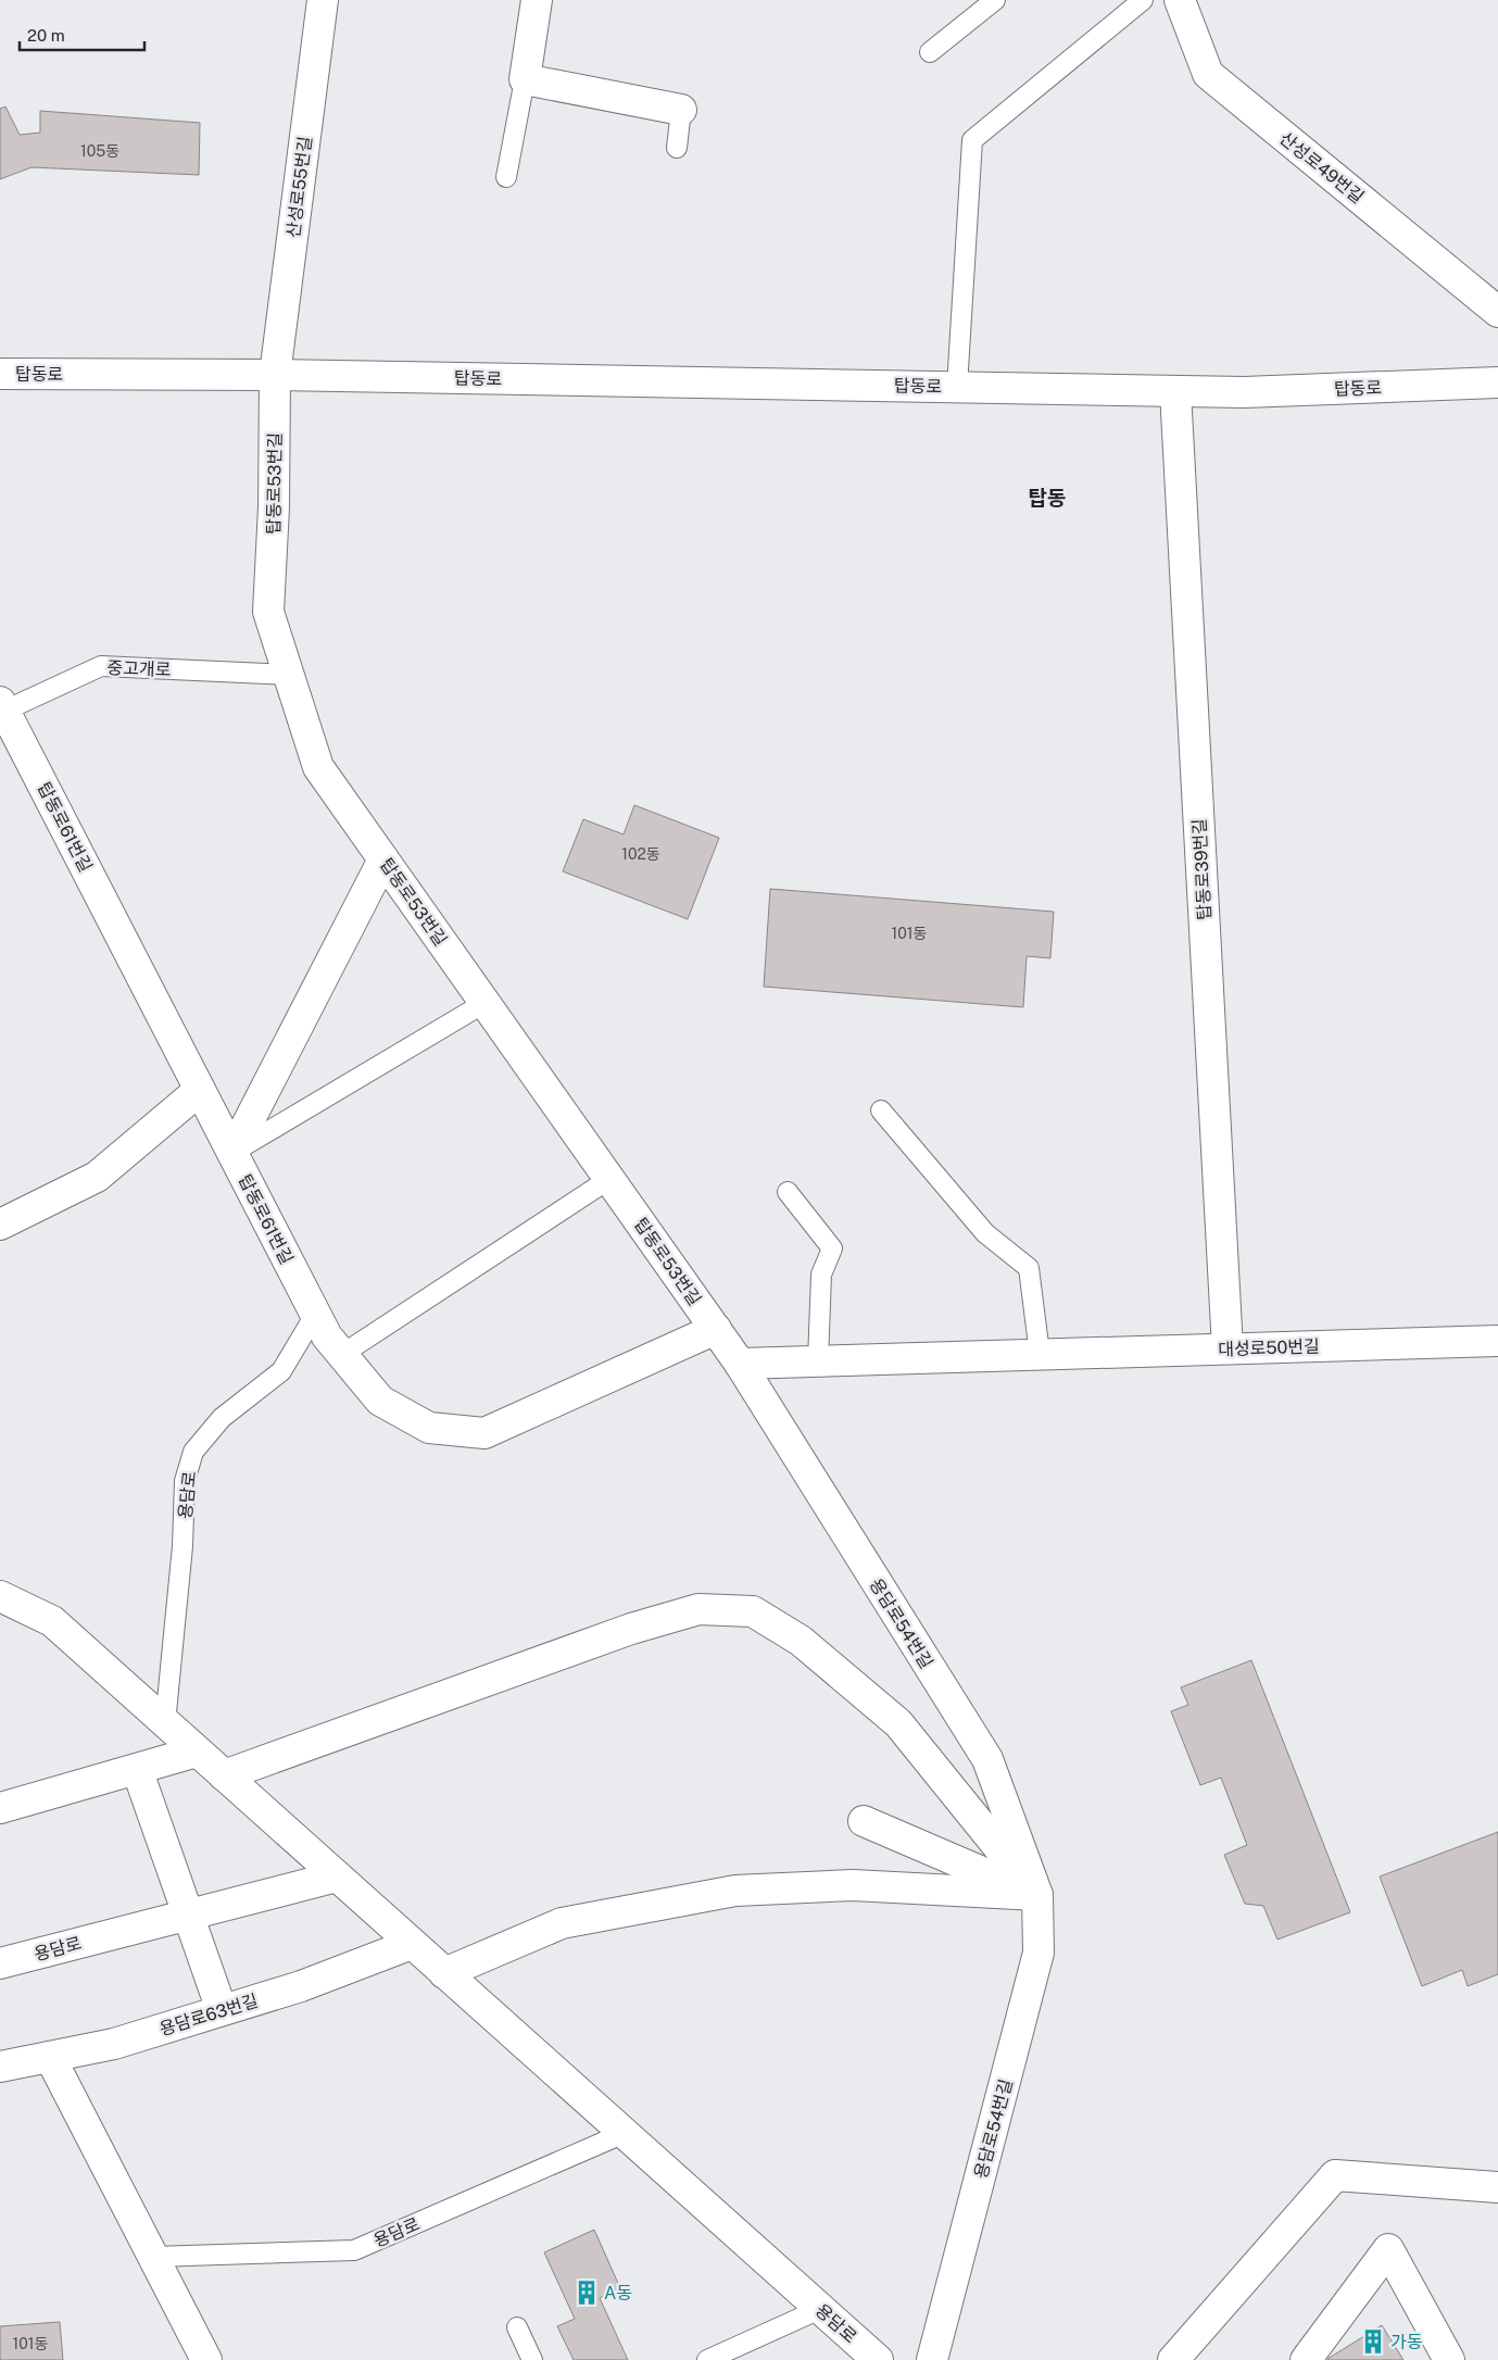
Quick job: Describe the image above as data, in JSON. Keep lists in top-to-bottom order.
{
  "streets": {
    "street": [
      "산성로49번길",
      "산성로55번길",
      "탑동로",
      "탑동로53번길",
      "탑동로61번길",
      "탑동로39번길",
      "대성로50번길",
      "용담로",
      "용담로54번길",
      "용담로63번길"
    ],
    "lane": ["중고개로"]
  },
  "crossings": [
    ["산성로55번길", "탑동로"],
    ["산성로55번길", "탑동로53번길"],
    ["탑동로", "탑동로53번길"],
    ["탑동로", "탑동로39번길"],
    ["탑동로53번길", "중고개로"],
    ["탑동로53번길", "탑동로61번길"],
    ["탑동로53번길", "대성로50번길"],
    ["탑동로53번길", "용담로54번길"],
    ["중고개로", "탑동로61번길"],
    ["탑동로61번길", "용담로"],
    ["탑동로39번길", "대성로50번길"],
    ["대성로50번길", "용담로54번길"],
    ["용담로", "용담로63번길"]
  ],
  "districts": ["탑동"],
  "places": {
    "building": ["A동", "가동"]
  },
  "house_numbers": [
    "105동",
    "102동",
    "101동",
    "101동"
  ],
  "scale_bar": "20 m"
}
